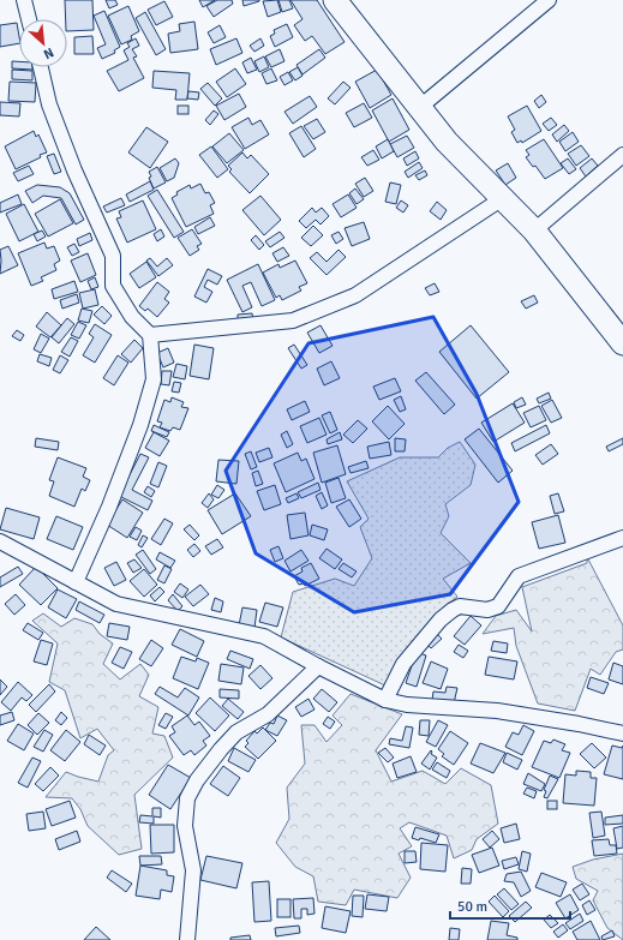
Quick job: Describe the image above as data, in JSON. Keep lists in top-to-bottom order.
{
  "scale_bar": "50 m",
  "north": "bottom right"
}
